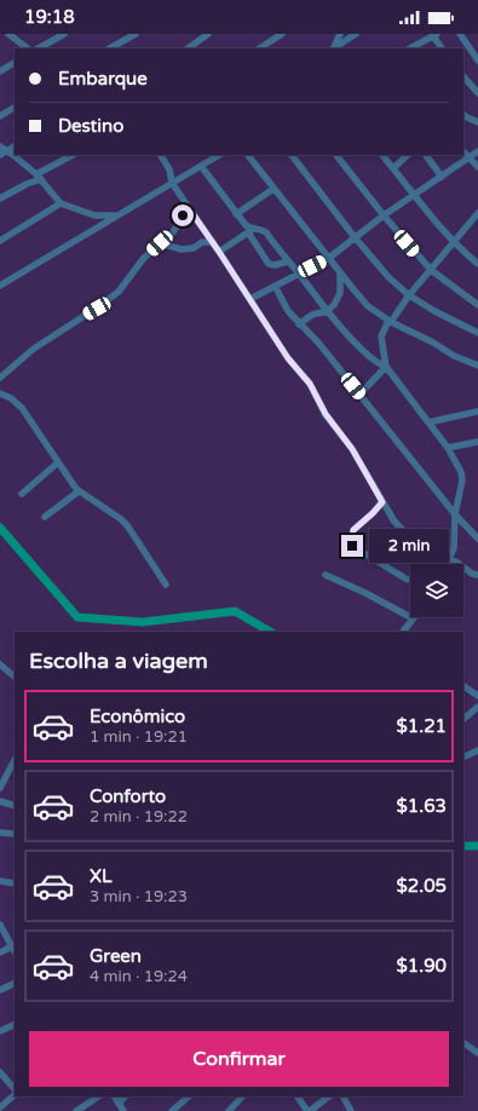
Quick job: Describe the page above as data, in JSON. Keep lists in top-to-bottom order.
{
  "page": {
    "status": "19:18",
    "banner": ["Embarque", "Destino"],
    "bubble": "2 min",
    "heading": "Escolha a viagem",
    "list": [
      {
        "name": "Econômico",
        "note": "1 min · 19:21",
        "value": "$1.21"
      },
      {
        "name": "Conforto",
        "note": "2 min · 19:22",
        "value": "$1.63"
      },
      {
        "name": "XL",
        "note": "3 min · 19:23",
        "value": "$2.05"
      },
      {
        "name": "Green",
        "note": "4 min · 19:24",
        "value": "$1.90"
      }
    ],
    "buttons": "Confirmar"
  }
}
